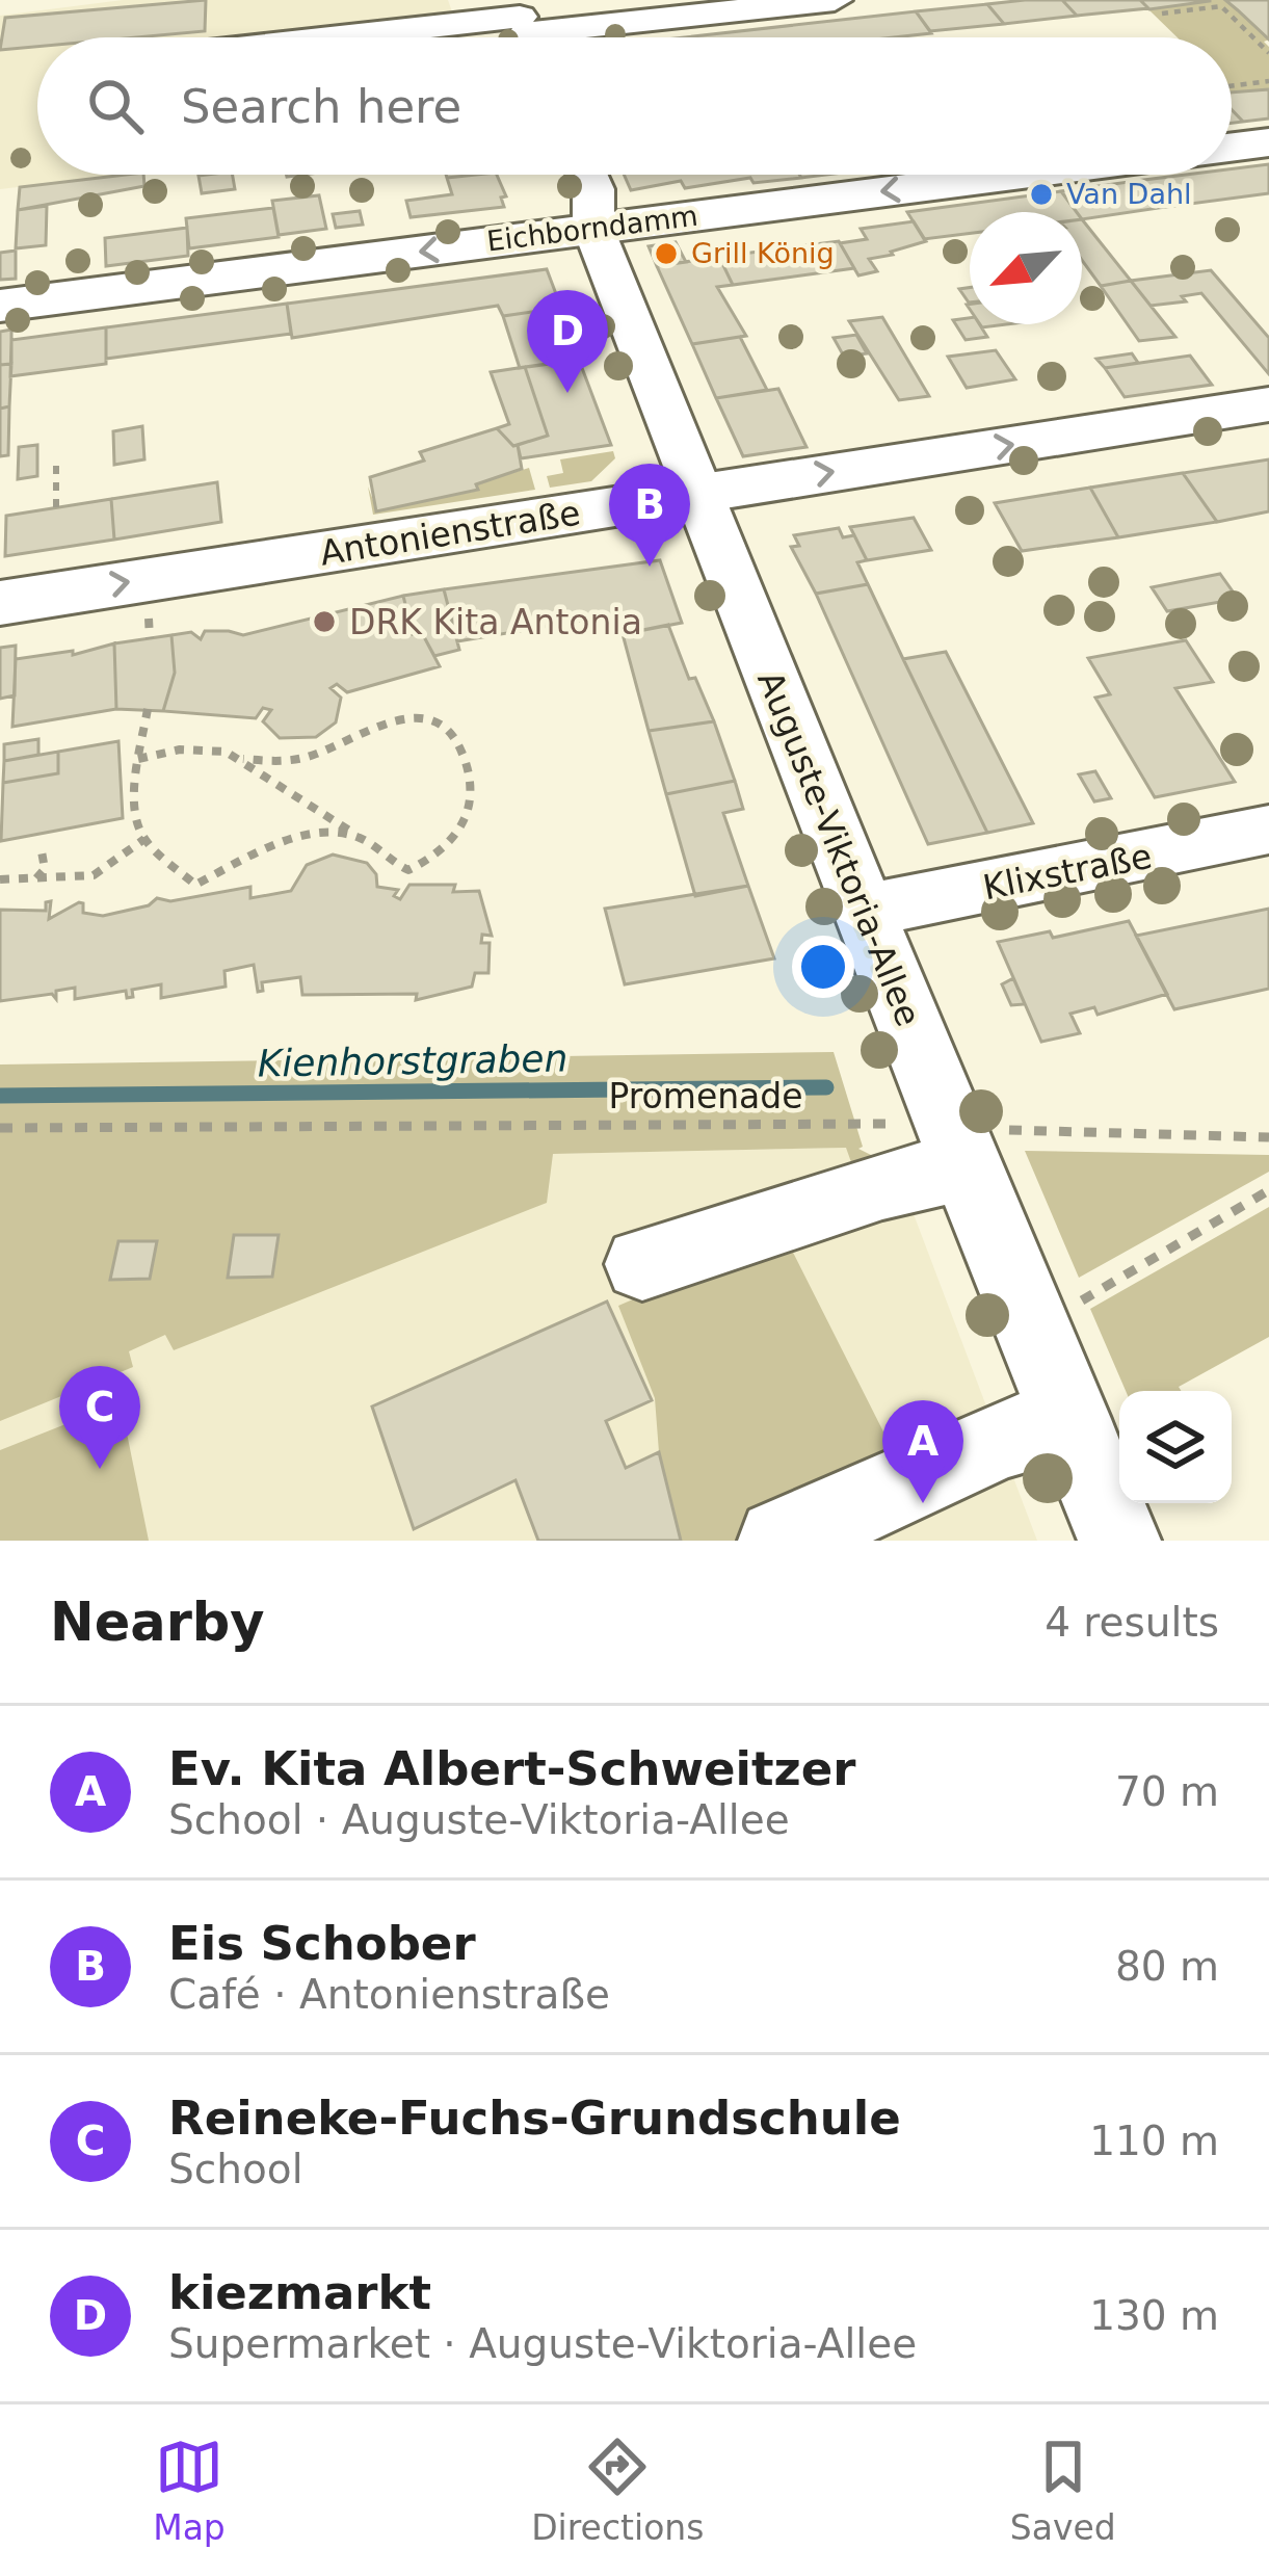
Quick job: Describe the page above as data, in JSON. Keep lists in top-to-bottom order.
{
  "streets": {
    "main road": ["Eichborndamm", "Antonienstraße"],
    "street": ["Auguste-Viktoria-Allee", "Klixstraße"],
    "path": ["Promenade"]
  },
  "crossings": [
    ["Eichborndamm", "Auguste-Viktoria-Allee"],
    ["Antonienstraße", "Auguste-Viktoria-Allee"],
    ["Auguste-Viktoria-Allee", "Klixstraße"]
  ],
  "one_way": ["Eichborndamm", "Antonienstraße"],
  "water": ["Kienhorstgraben"],
  "places": ["Van Dahl", "Grill König", "DRK Kita Antonia"],
  "north": "bottom left",
  "page": {
    "search": "Search here",
    "pins": [
      "D",
      "B",
      "C",
      "A"
    ],
    "heading": ["Nearby", "4 results"],
    "list": [
      {
        "mark": "A",
        "name": "Ev. Kita Albert-Schweitzer",
        "note": "School · Auguste-Viktoria-Allee",
        "value": "70 m"
      },
      {
        "mark": "B",
        "name": "Eis Schober",
        "note": "Café · Antonienstraße",
        "value": "80 m"
      },
      {
        "mark": "C",
        "name": "Reineke-Fuchs-Grundschule",
        "note": "School",
        "value": "110 m"
      },
      {
        "mark": "D",
        "name": "kiezmarkt",
        "note": "Supermarket · Auguste-Viktoria-Allee",
        "value": "130 m"
      }
    ],
    "nav": ["Map", "Directions", "Saved"]
  }
}
